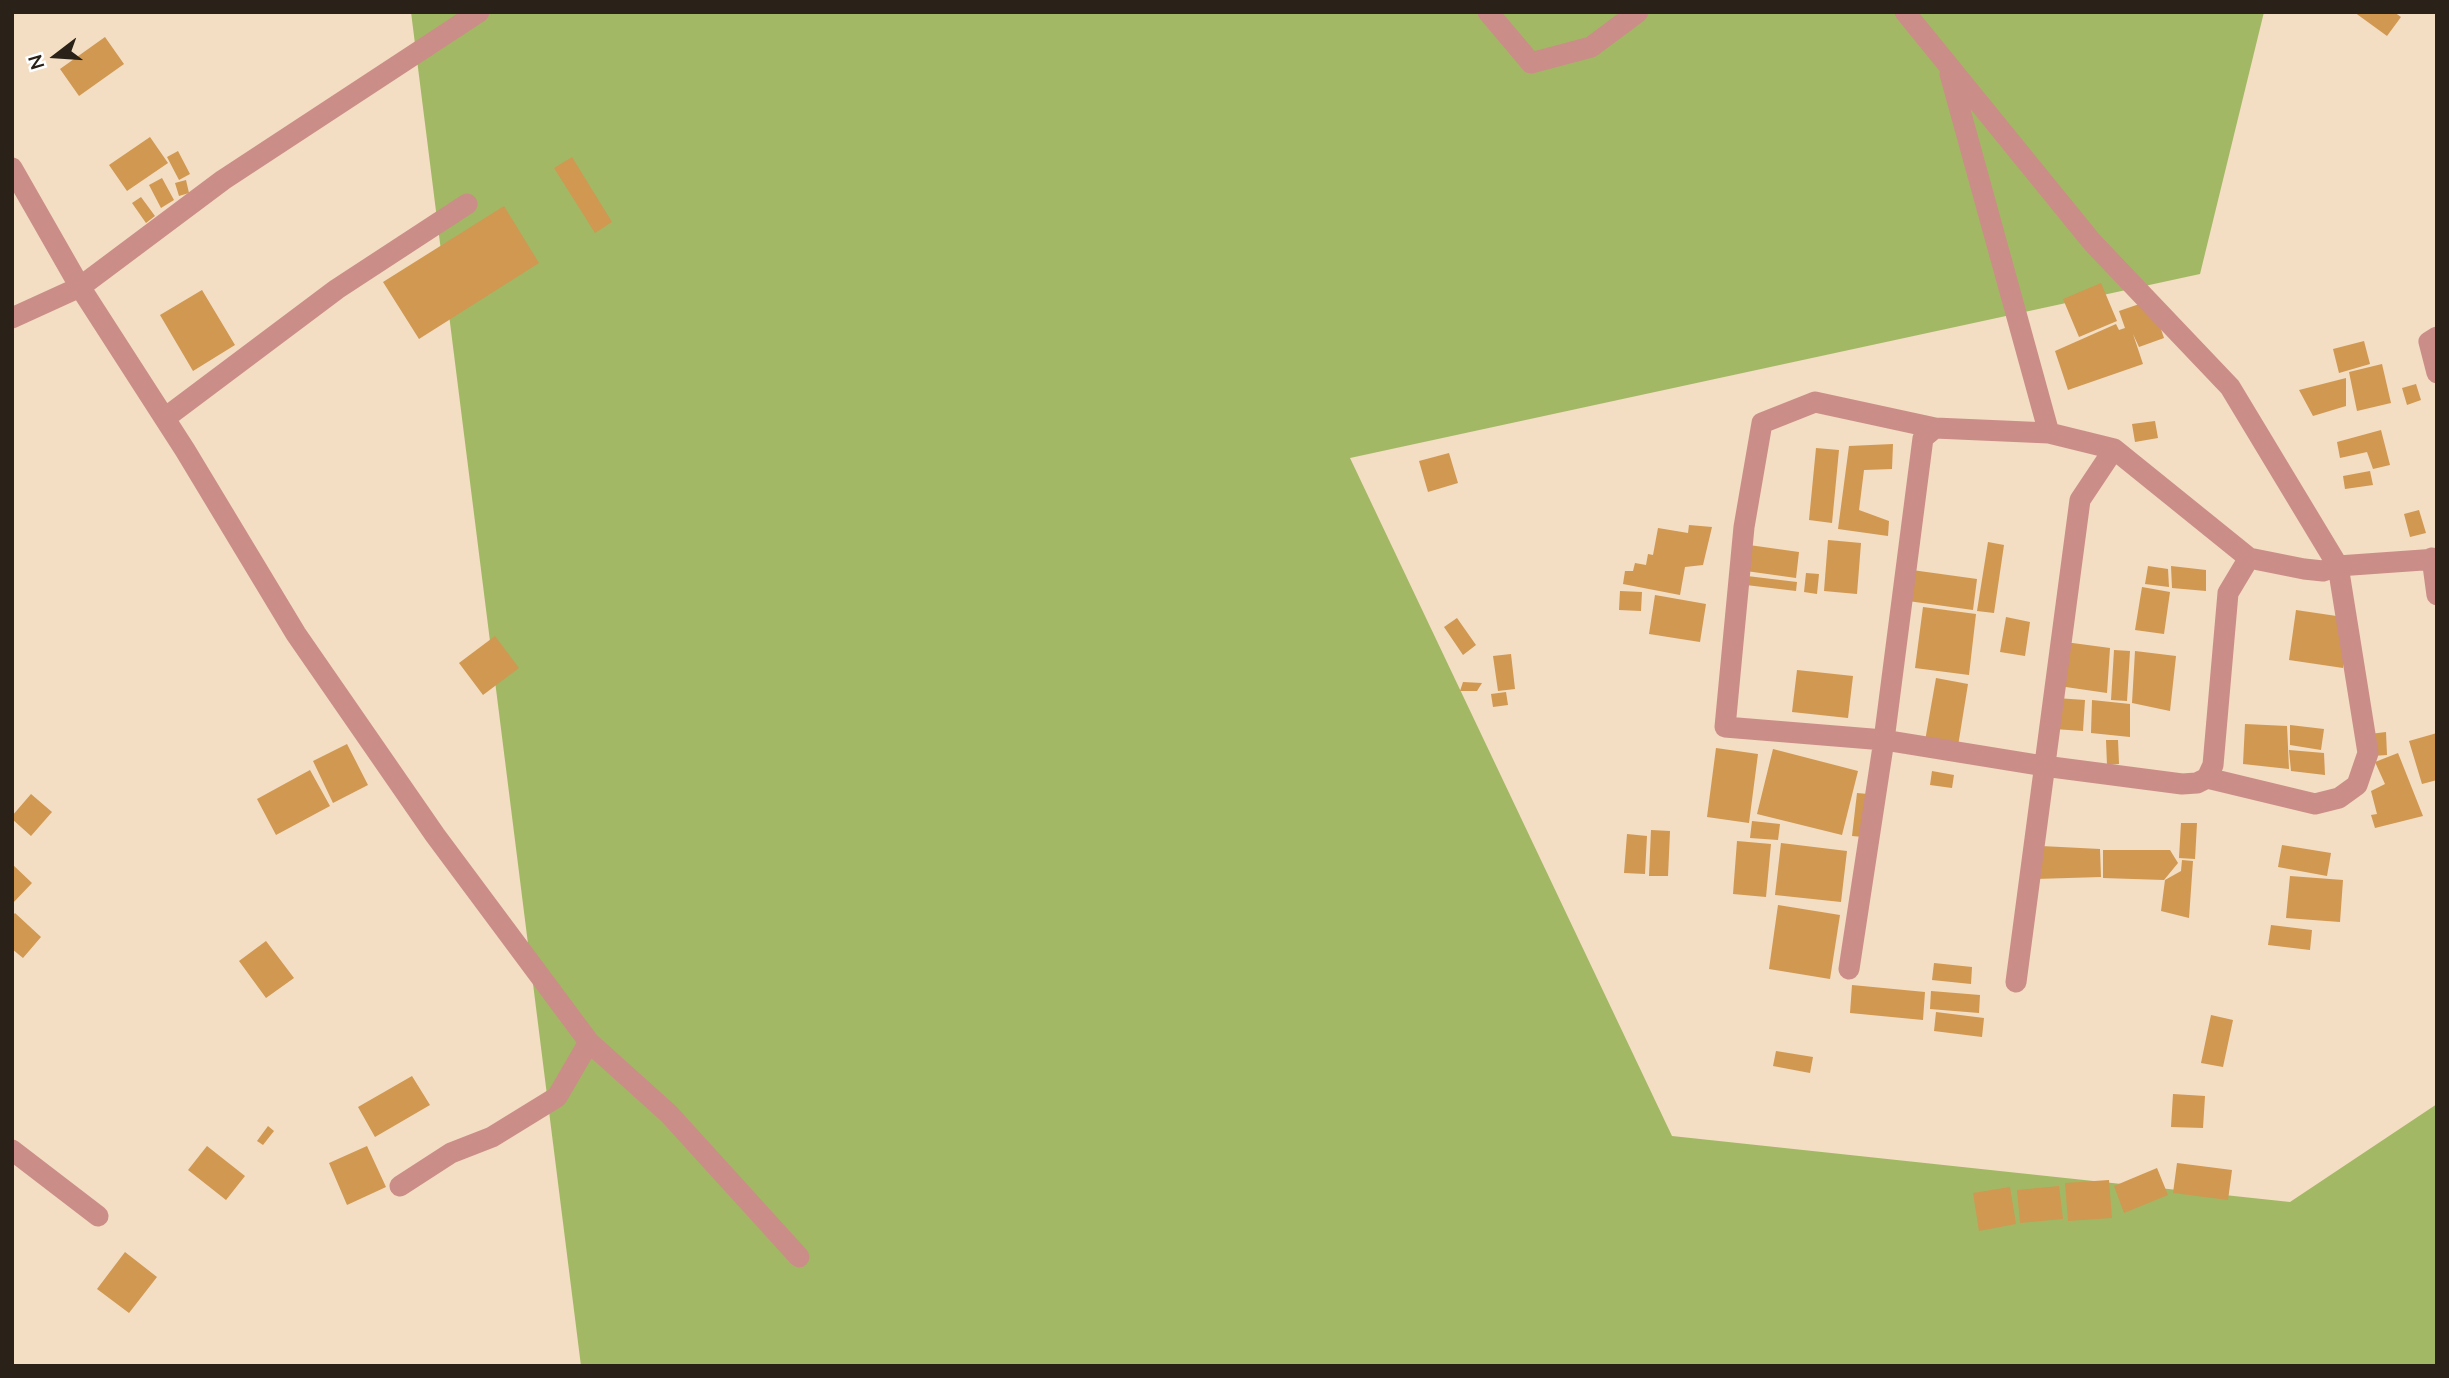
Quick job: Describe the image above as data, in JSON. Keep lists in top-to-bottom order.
{
  "north": "left"
}
